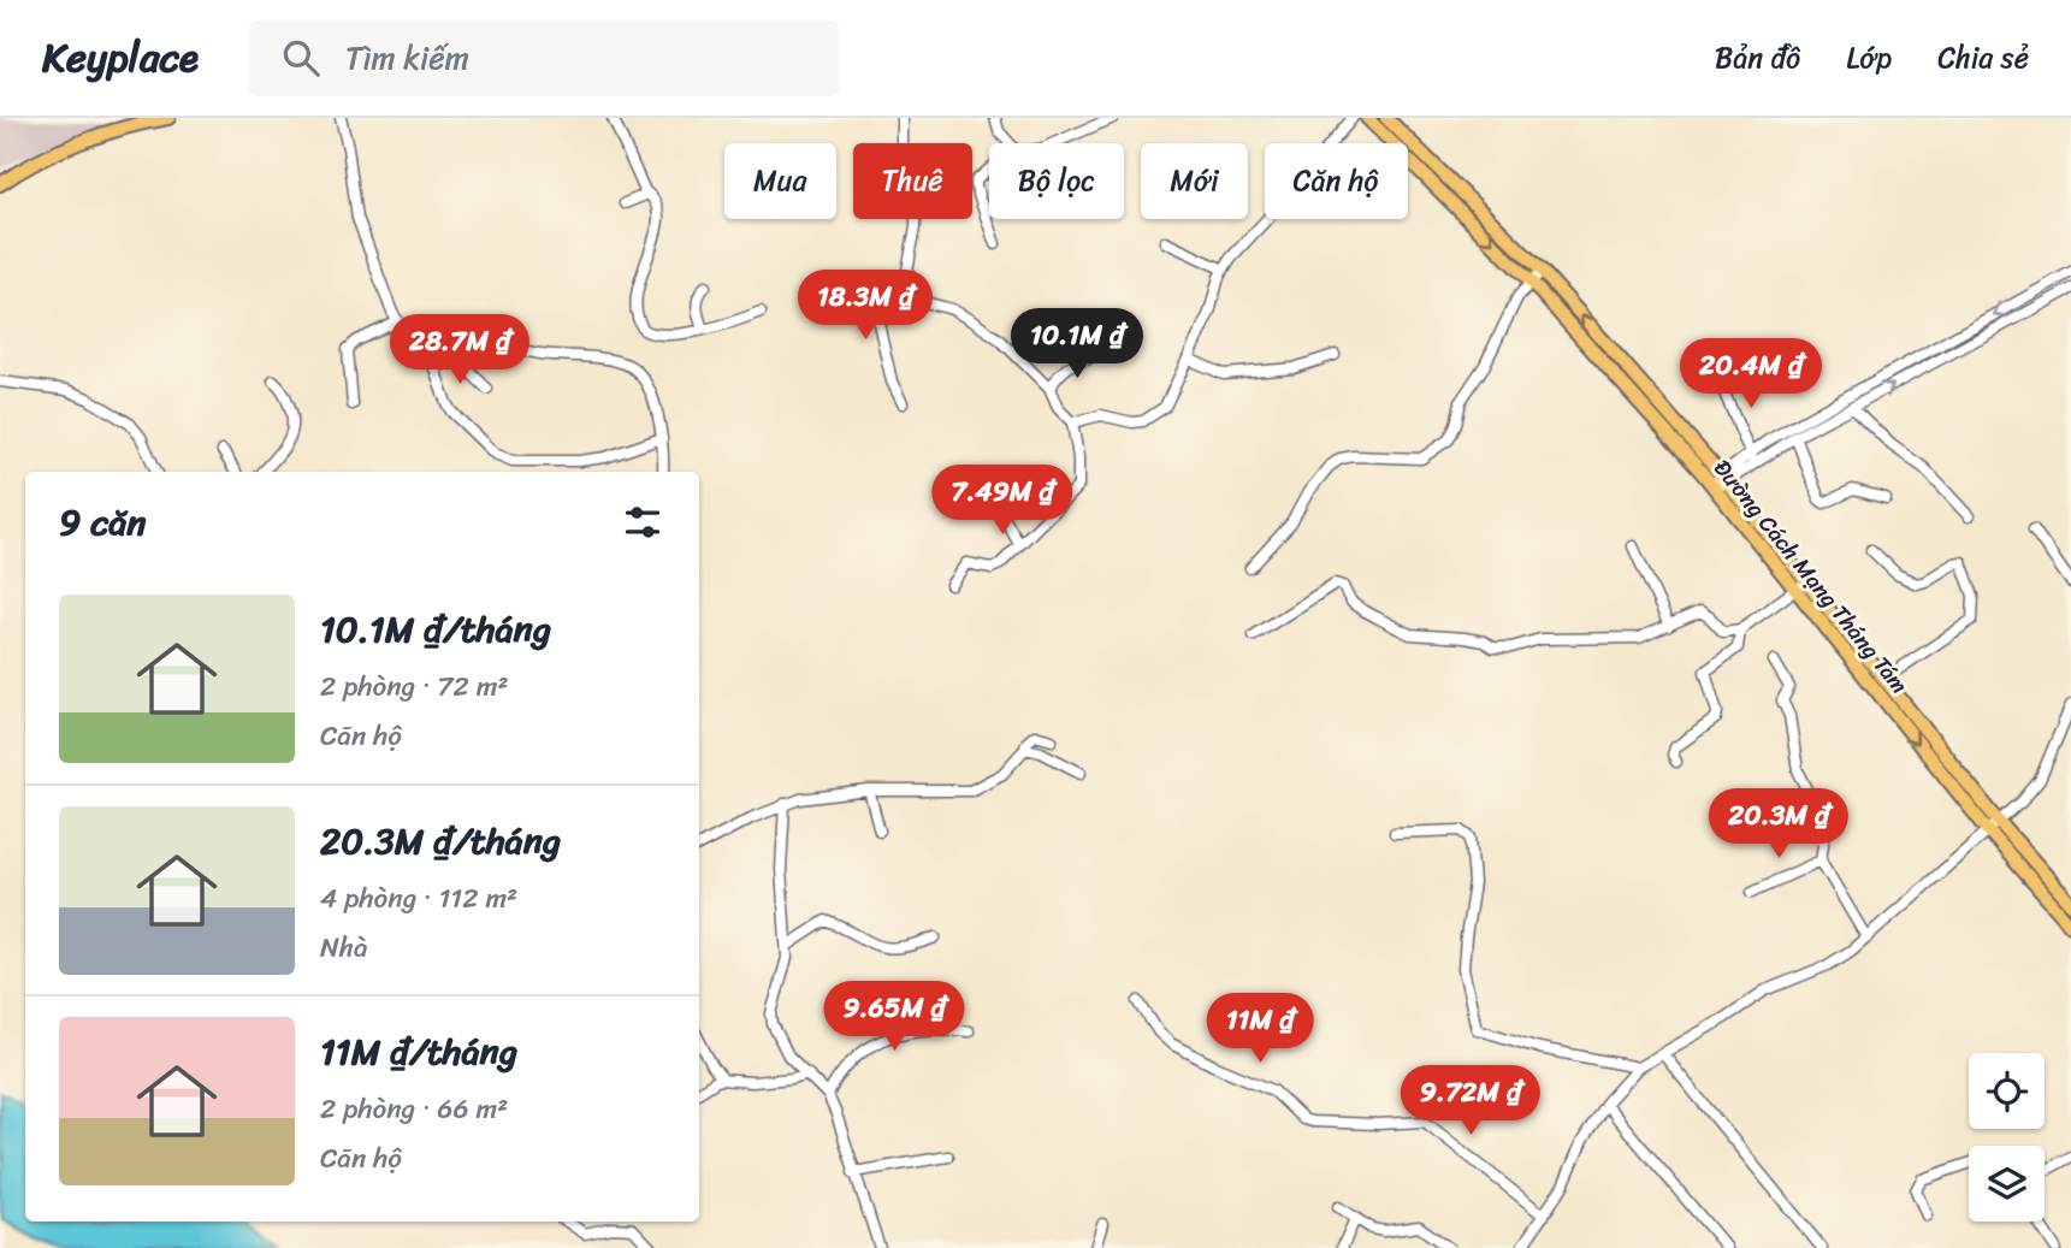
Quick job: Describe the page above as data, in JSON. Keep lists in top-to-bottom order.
{
  "streets": {
    "main road": ["Đường Cách Mạng Tháng Tám"]
  },
  "page": {
    "header": "Keyplace",
    "search": "Tìm kiếm",
    "nav": ["Bản đồ", "Lớp", "Chia sẻ"],
    "chip": [
      "Mua",
      "Thuê",
      "Bộ lọc",
      "Mới",
      "Căn hộ"
    ],
    "price": [
      "18.3M ₫",
      "10.1M ₫",
      "28.7M ₫",
      "20.4M ₫",
      "7.49M ₫",
      "20.3M ₫",
      "9.65M ₫",
      "11M ₫",
      "9.72M ₫"
    ],
    "heading": "9 căn",
    "list": [
      {
        "name": "10.1M ₫/tháng",
        "note": "2 phòng · 72 m² · Căn hộ"
      },
      {
        "name": "20.3M ₫/tháng",
        "note": "4 phòng · 112 m² · Nhà"
      },
      {
        "name": "11M ₫/tháng",
        "note": "2 phòng · 66 m² · Căn hộ"
      }
    ]
  }
}
